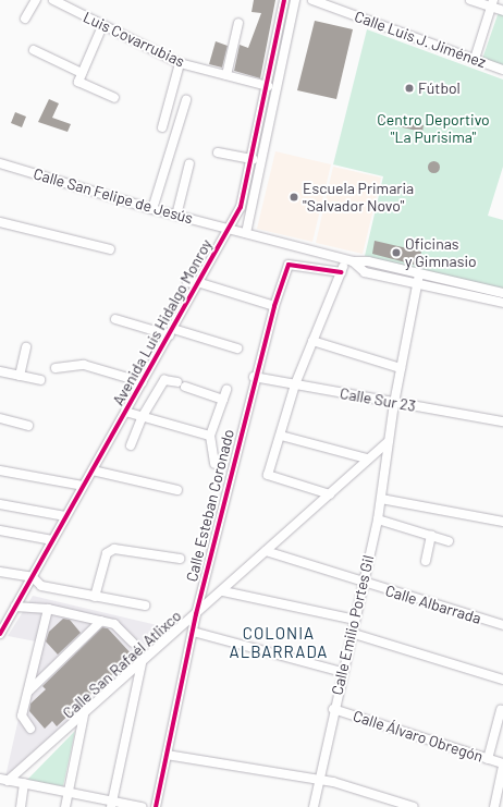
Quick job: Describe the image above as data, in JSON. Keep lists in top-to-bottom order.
{
  "streets": {
    "street": [
      "Luis Covarrubias",
      "Calle Luis J. Jiménez",
      "Calle San Felipe de Jesús",
      "Avenida Luis Hidalgo Monroy",
      "Calle Sur 23",
      "Calle Esteban Coronado",
      "Calle Albarrada",
      "Calle Emilio Portes Gil",
      "Calle San Rafaél Atlixco",
      "Calle Álvaro Obregón"
    ]
  },
  "crossings": [
    ["Luis Covarrubias", "Avenida Luis Hidalgo Monroy"],
    ["Calle San Felipe de Jesús", "Avenida Luis Hidalgo Monroy"],
    ["Calle San Felipe de Jesús", "Calle Emilio Portes Gil"],
    ["Calle Sur 23", "Calle Esteban Coronado"],
    ["Calle Sur 23", "Calle Emilio Portes Gil"],
    ["Calle Esteban Coronado", "Calle San Rafaél Atlixco"],
    ["Calle Albarrada", "Calle Emilio Portes Gil"],
    ["Calle Albarrada", "Calle San Rafaél Atlixco"],
    ["Calle Emilio Portes Gil", "Calle San Rafaél Atlixco"],
    ["Calle Emilio Portes Gil", "Calle Álvaro Obregón"]
  ],
  "districts": ["COLONIA ALBARRADA"],
  "parks": ["Centro Deportivo \"La Purisima\""],
  "places": ["Fútbol", "Escuela Primaria \"Salvador Novo\"", "Oficinas y Gimnasio"]
}
